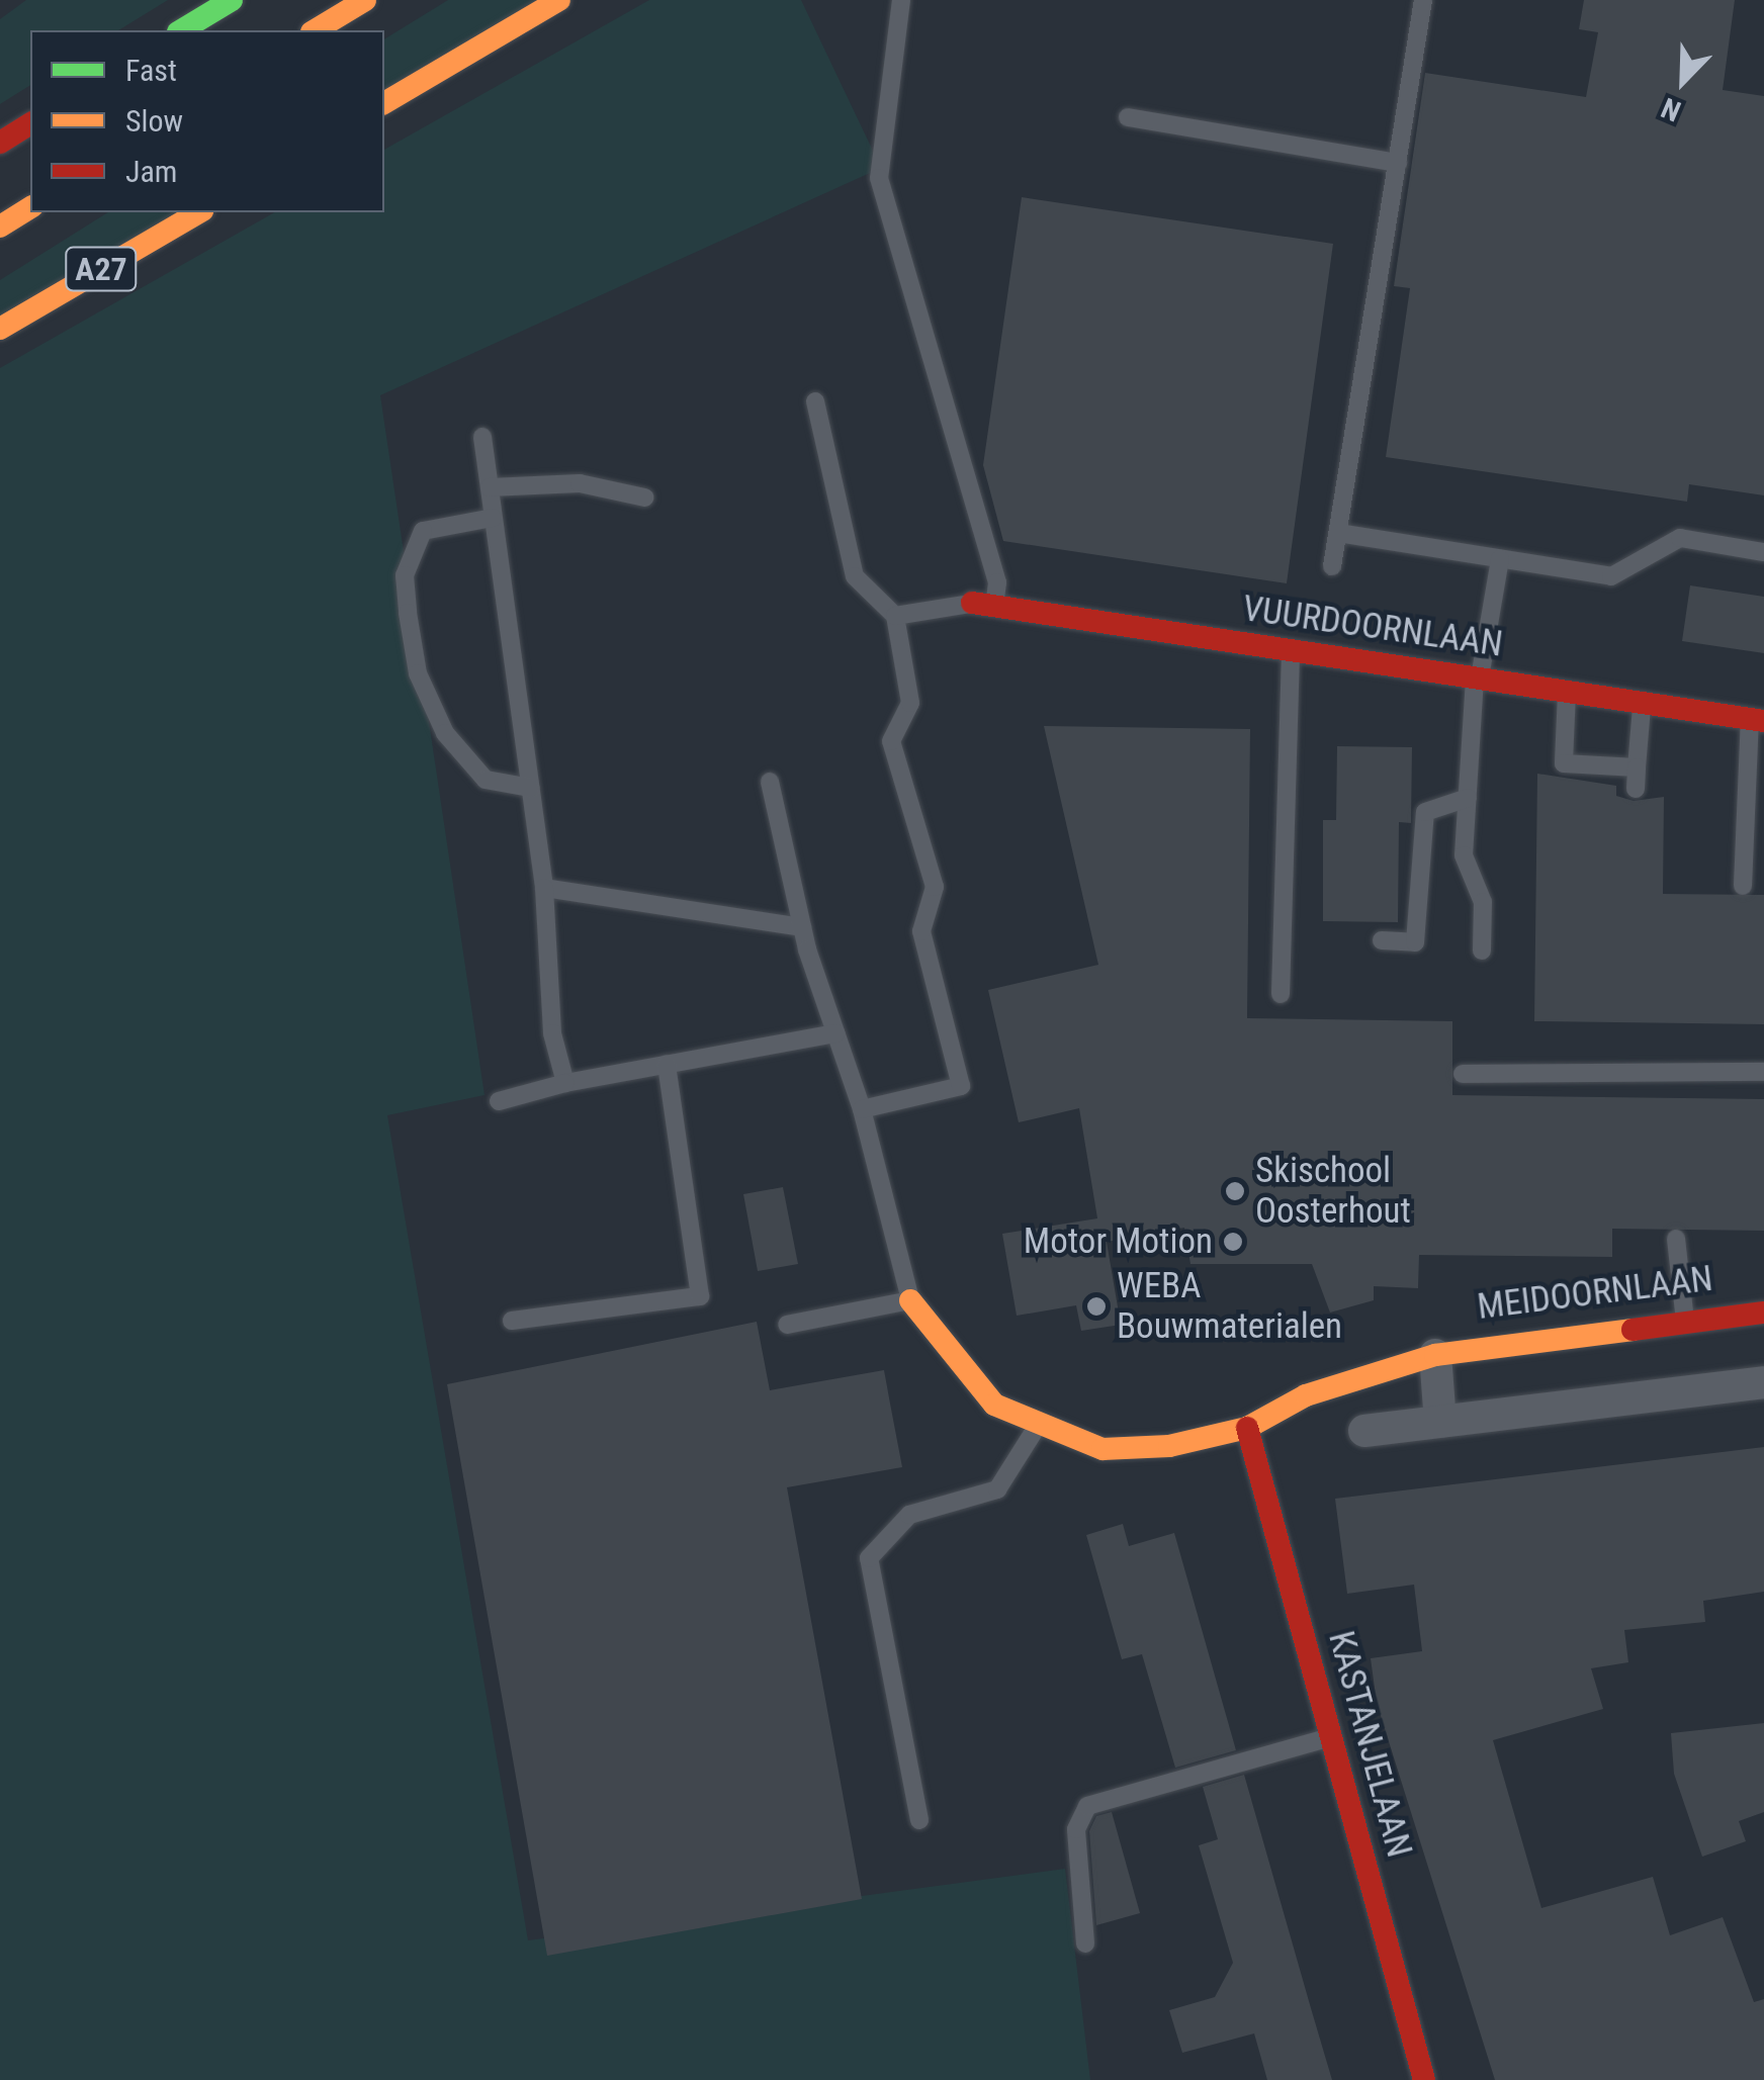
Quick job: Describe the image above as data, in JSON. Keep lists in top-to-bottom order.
{
  "streets": {
    "main road": [
      "A27",
      "VUURDOORNLAAN",
      "MEIDOORNLAAN",
      "KASTANJELAAN"
    ]
  },
  "crossings": [
    ["MEIDOORNLAAN", "KASTANJELAAN"]
  ],
  "places": ["Skischool Oosterhout", "Motor Motion", "WEBA Bouwmaterialen"],
  "legend": ["Fast", "Slow", "Jam"],
  "north": "bottom left"
}
